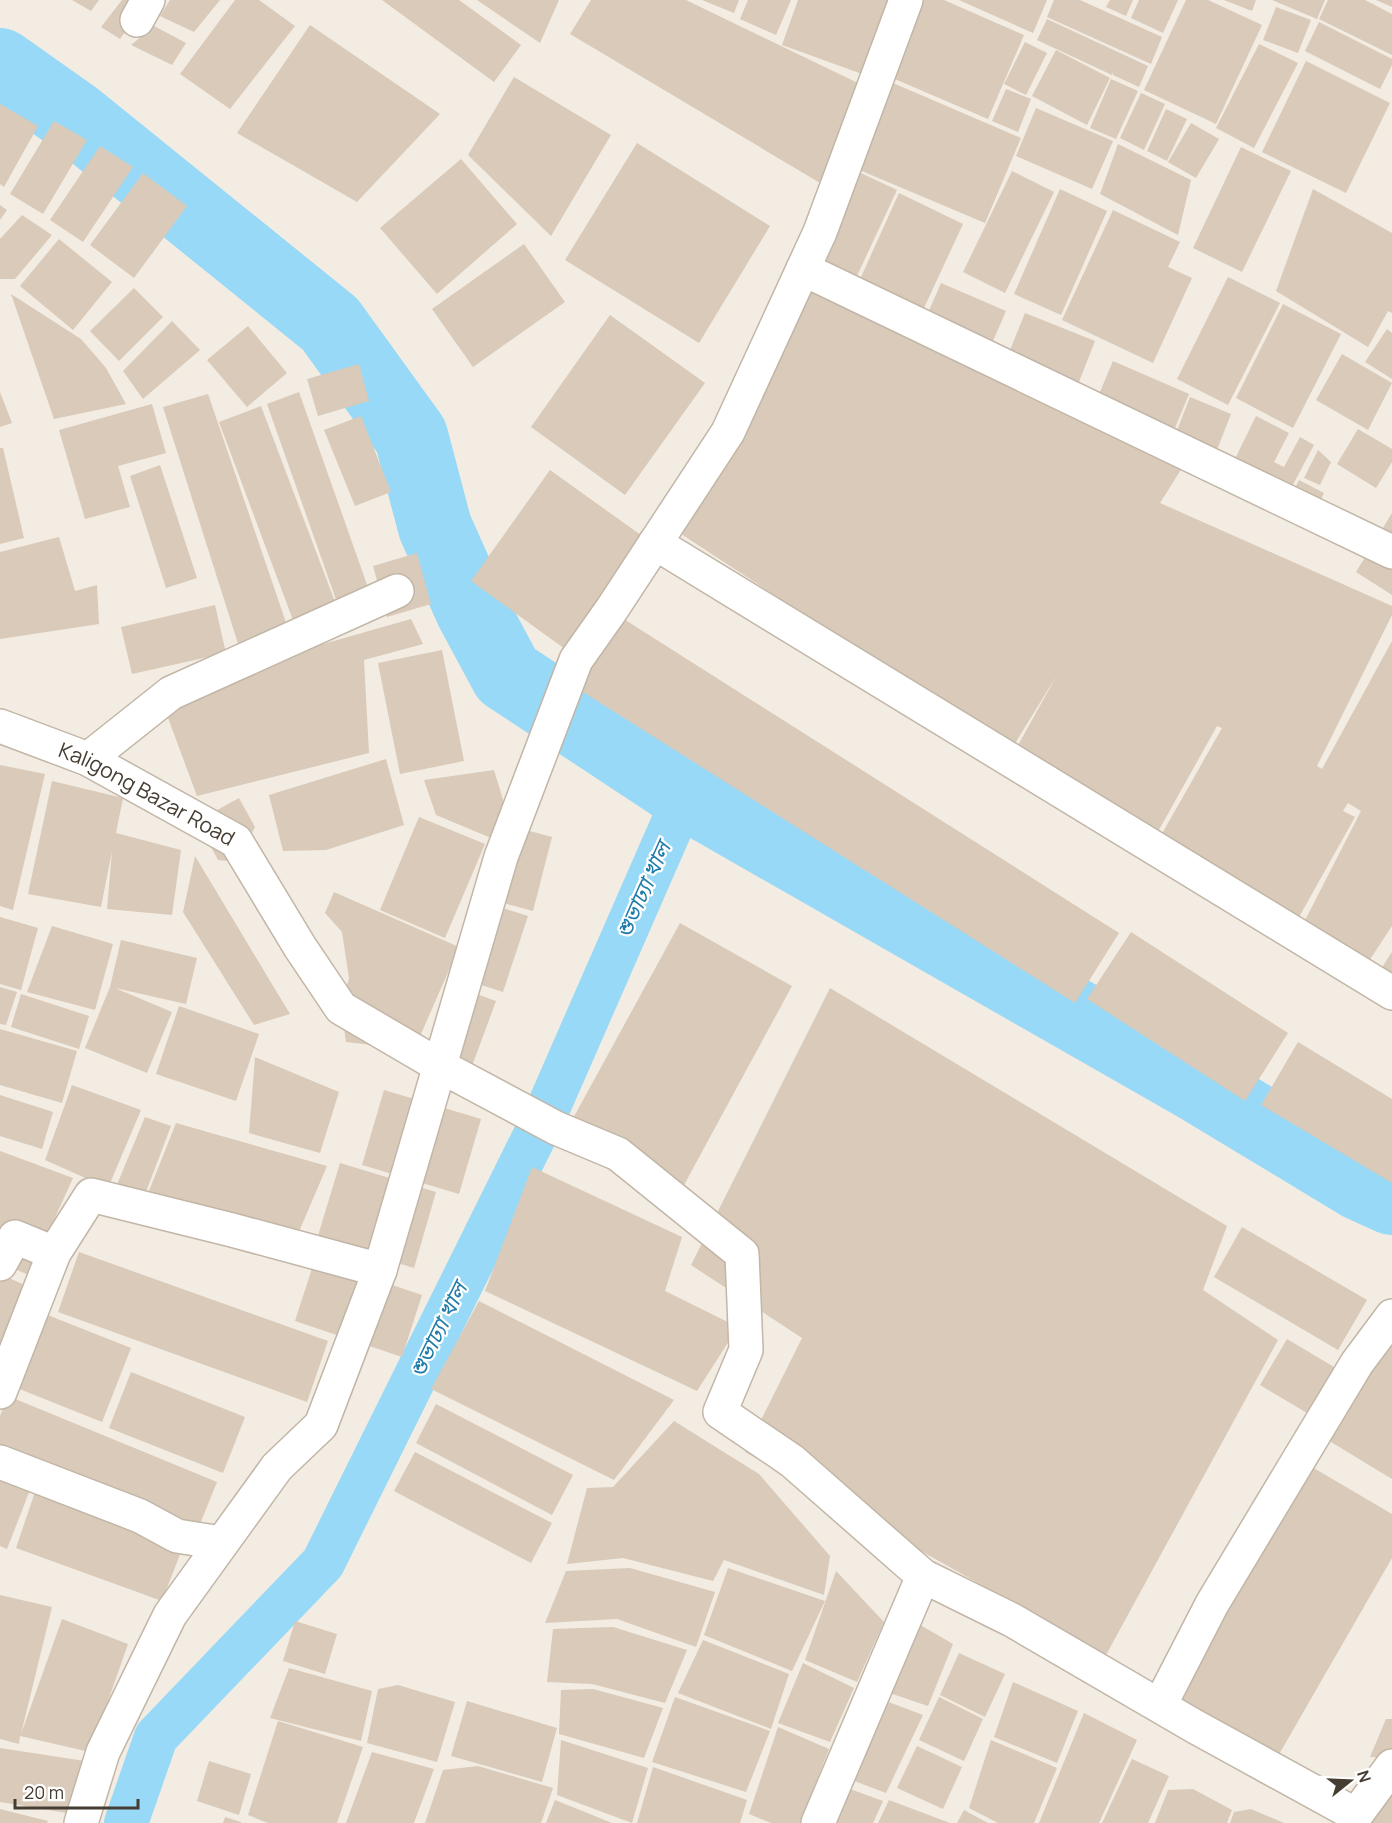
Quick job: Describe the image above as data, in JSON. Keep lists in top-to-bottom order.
{
  "streets": {
    "street": ["Kaligong Bazar Road"]
  },
  "water": ["শুভাঢ্যা খাল"],
  "scale_bar": "20 m",
  "north": "right"
}
